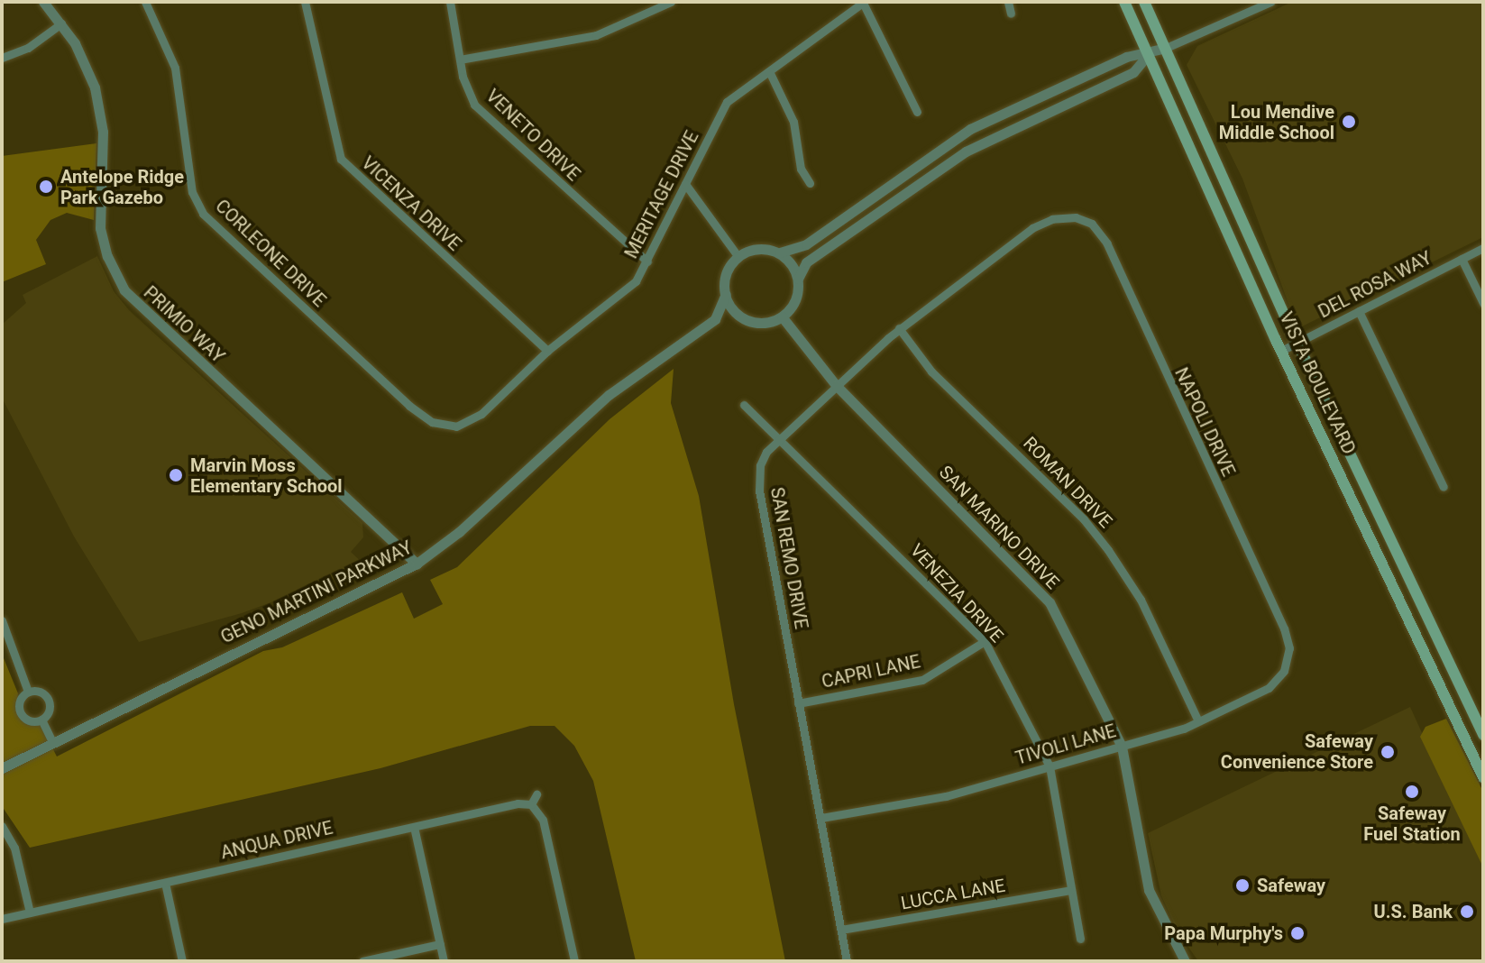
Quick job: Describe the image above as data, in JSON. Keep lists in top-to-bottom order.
{
  "streets": {
    "main road": ["VISTA BOULEVARD"],
    "street": [
      "VENETO DRIVE",
      "MERITAGE DRIVE",
      "VICENZA DRIVE",
      "CORLEONE DRIVE",
      "DEL ROSA WAY",
      "PRIMIO WAY",
      "NAPOLI DRIVE",
      "ROMAN DRIVE",
      "SAN MARINO DRIVE",
      "SAN REMO DRIVE",
      "GENO MARTINI PARKWAY",
      "VENEZIA DRIVE",
      "CAPRI LANE",
      "TIVOLI LANE",
      "ANQUA DRIVE",
      "LUCCA LANE"
    ]
  },
  "crossings": [
    ["VENETO DRIVE", "MERITAGE DRIVE"],
    ["MERITAGE DRIVE", "VICENZA DRIVE"],
    ["MERITAGE DRIVE", "CORLEONE DRIVE"],
    ["DEL ROSA WAY", "VISTA BOULEVARD"],
    ["PRIMIO WAY", "GENO MARTINI PARKWAY"],
    ["NAPOLI DRIVE", "SAN REMO DRIVE"],
    ["NAPOLI DRIVE", "TIVOLI LANE"],
    ["ROMAN DRIVE", "SAN REMO DRIVE"],
    ["ROMAN DRIVE", "TIVOLI LANE"],
    ["SAN MARINO DRIVE", "SAN REMO DRIVE"],
    ["SAN MARINO DRIVE", "TIVOLI LANE"],
    ["SAN REMO DRIVE", "VENEZIA DRIVE"],
    ["SAN REMO DRIVE", "CAPRI LANE"],
    ["SAN REMO DRIVE", "TIVOLI LANE"],
    ["SAN REMO DRIVE", "LUCCA LANE"],
    ["VENEZIA DRIVE", "CAPRI LANE"],
    ["VENEZIA DRIVE", "TIVOLI LANE"],
    ["VENEZIA DRIVE", "LUCCA LANE"]
  ],
  "places": [
    "Lou Mendive Middle School",
    "Antelope Ridge Park Gazebo",
    "Marvin Moss Elementary School",
    "Safeway Convenience Store",
    "Safeway Fuel Station",
    "Safeway",
    "U.S. Bank",
    "Papa Murphy's"
  ]
}
